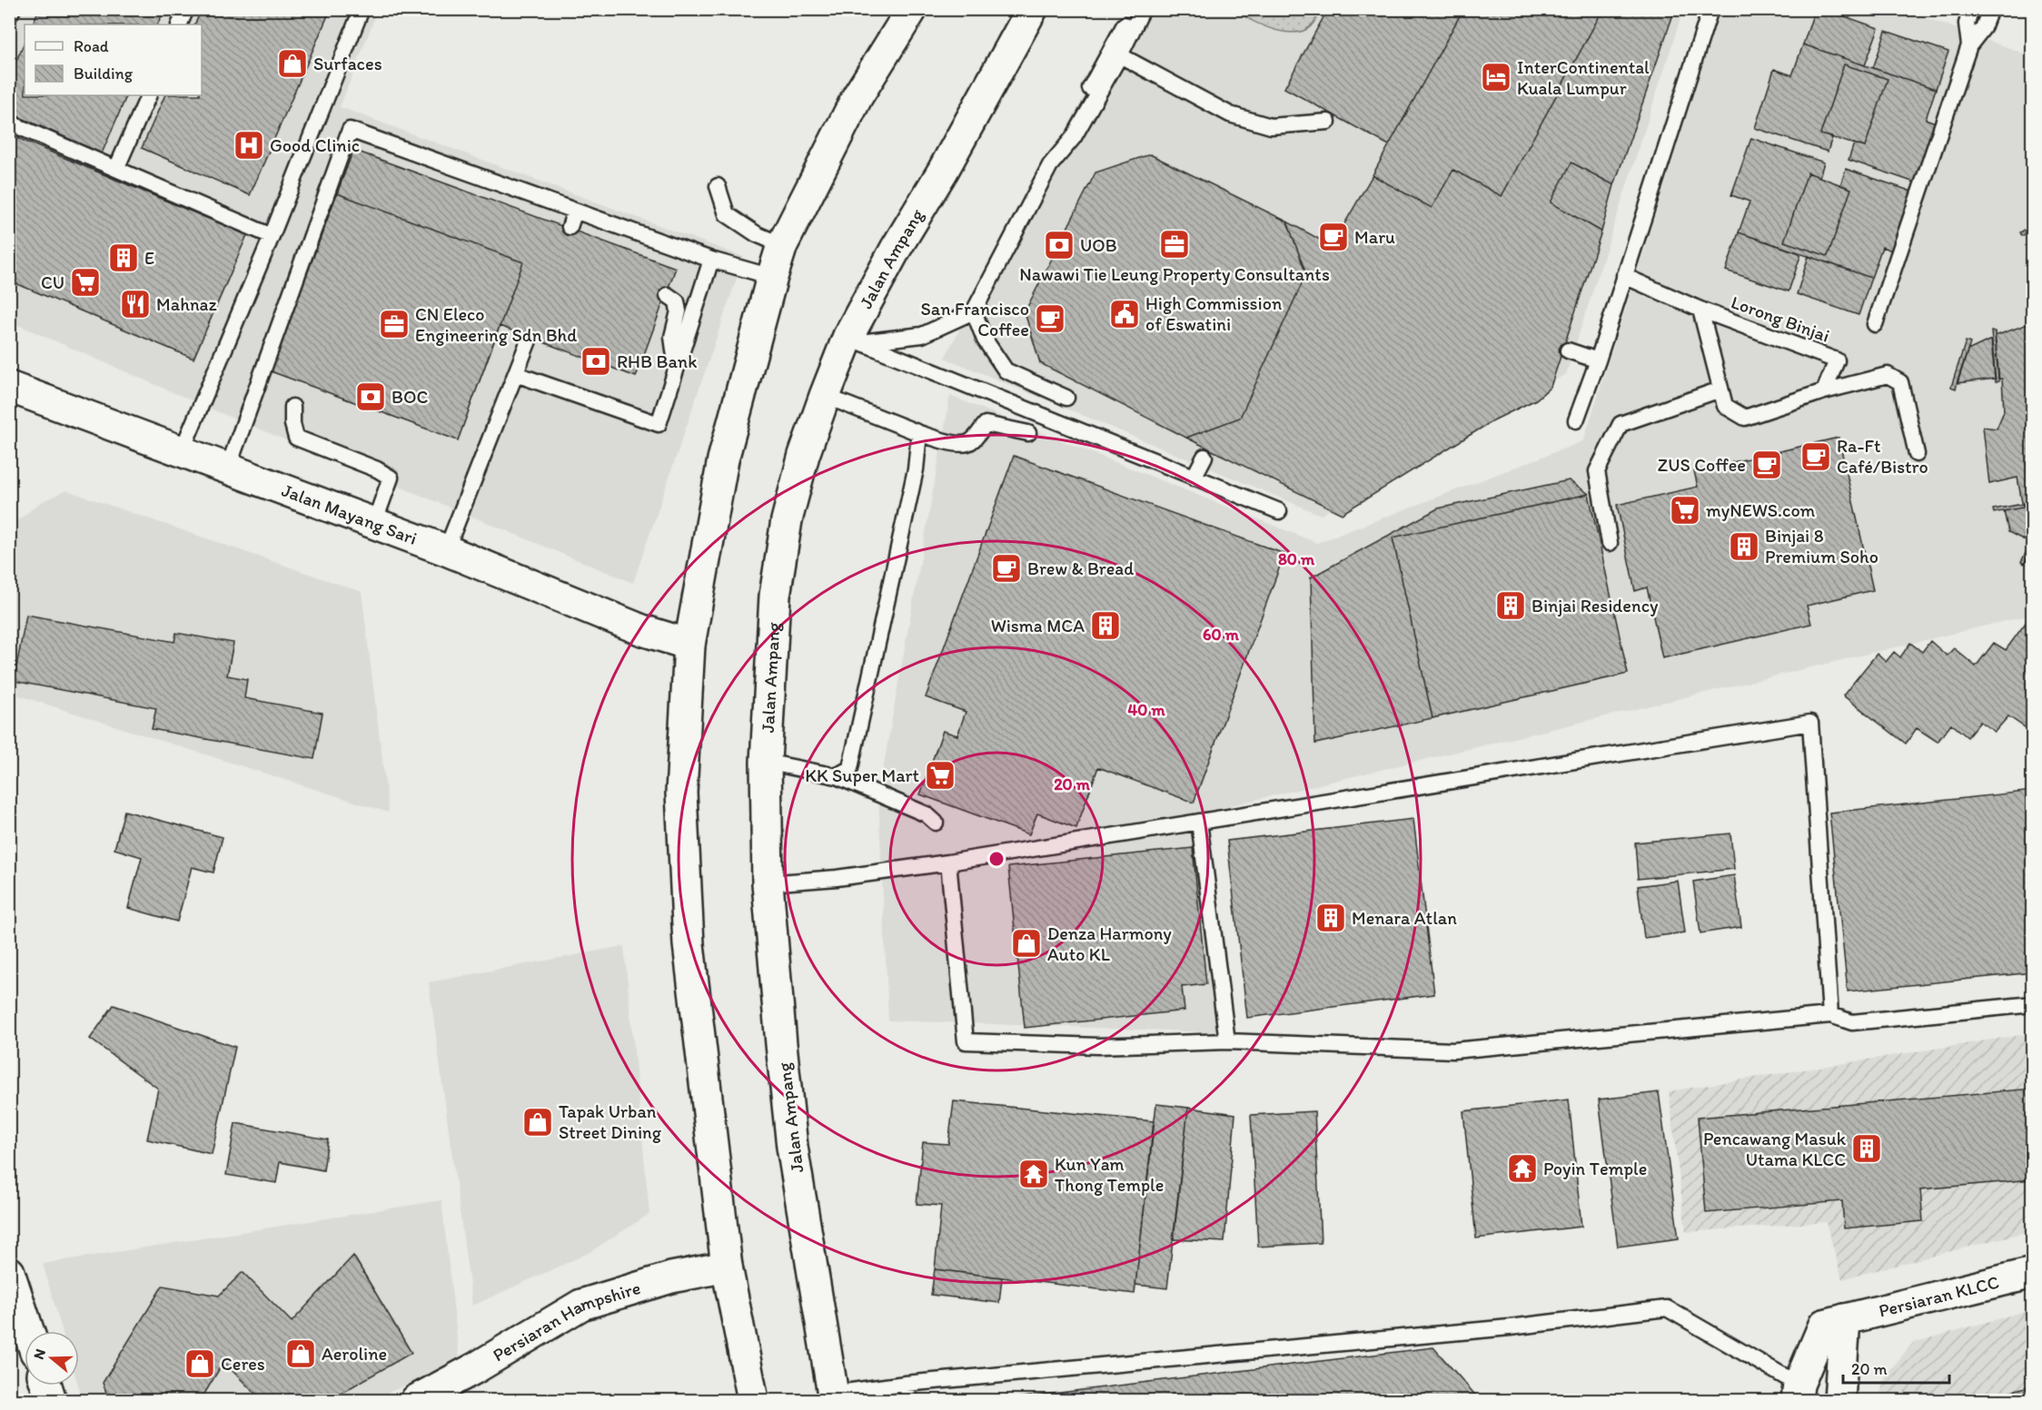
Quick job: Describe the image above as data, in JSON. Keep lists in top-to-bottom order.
{
  "streets": {
    "main road": [
      "Jalan Ampang",
      "Jalan Mayang Sari",
      "Persiaran KLCC",
      "Persiaran Hampshire"
    ],
    "lane": ["Lorong Binjai"]
  },
  "places": {
    "shop": [
      "Surfaces",
      "Denza Harmony Auto KL",
      "Tapak Urban Street Dining",
      "Aeroline",
      "Ceres"
    ],
    "hotel": ["InterContinental Kuala Lumpur"],
    "hospital": ["Good Clinic"],
    "cafe": [
      "Maru",
      "San Francisco Coffee",
      "Ra-Ft Café/Bistro",
      "ZUS Coffee",
      "Brew & Bread"
    ],
    "office": ["Nawawi Tie Leung Property Consultants", "CN Eleco Engineering Sdn Bhd"],
    "bank": ["UOB", "RHB Bank", "BOC"],
    "building": [
      "E",
      "Binjai 8 Premium Soho",
      "Binjai Residency",
      "Wisma MCA",
      "Menara Atlan",
      "Pencawang Masuk Utama KLCC"
    ],
    "supermarket": ["CU", "myNEWS.com", "KK Super Mart"],
    "restaurant": ["Mahnaz"],
    "public building": ["High Commission of Eswatini"],
    "temple": ["Poyin Temple", "Kun Yam Thong Temple"]
  },
  "legend": ["Road", "Building"],
  "scale_bar": "20 m",
  "north": "left",
  "rings": [
    "80 m",
    "60 m",
    "40 m",
    "20 m"
  ]
}
